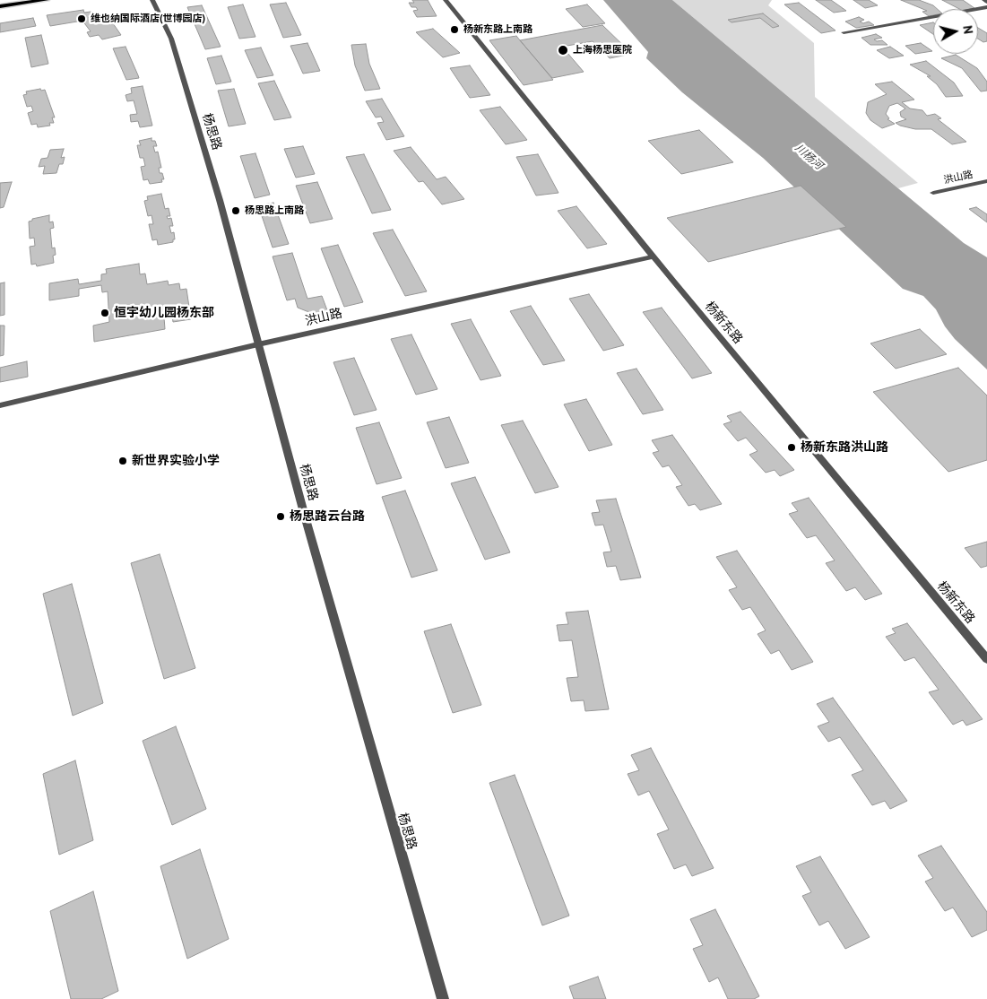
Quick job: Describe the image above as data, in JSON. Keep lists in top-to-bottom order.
{
  "streets": {
    "street": ["杨思路", "洪山路", "杨新东路"]
  },
  "crossings": [
    ["杨思路", "洪山路"],
    ["洪山路", "杨新东路"]
  ],
  "water": ["川杨河"],
  "places": [
    "维也纳国际酒店(世博园店)",
    "杨新东路上南路",
    "上海杨思医院",
    "杨思路上南路",
    "恒宇幼儿园杨东部",
    "杨新东路洪山路",
    "新世界实验小学",
    "杨思路云台路"
  ],
  "north": "right"
}
